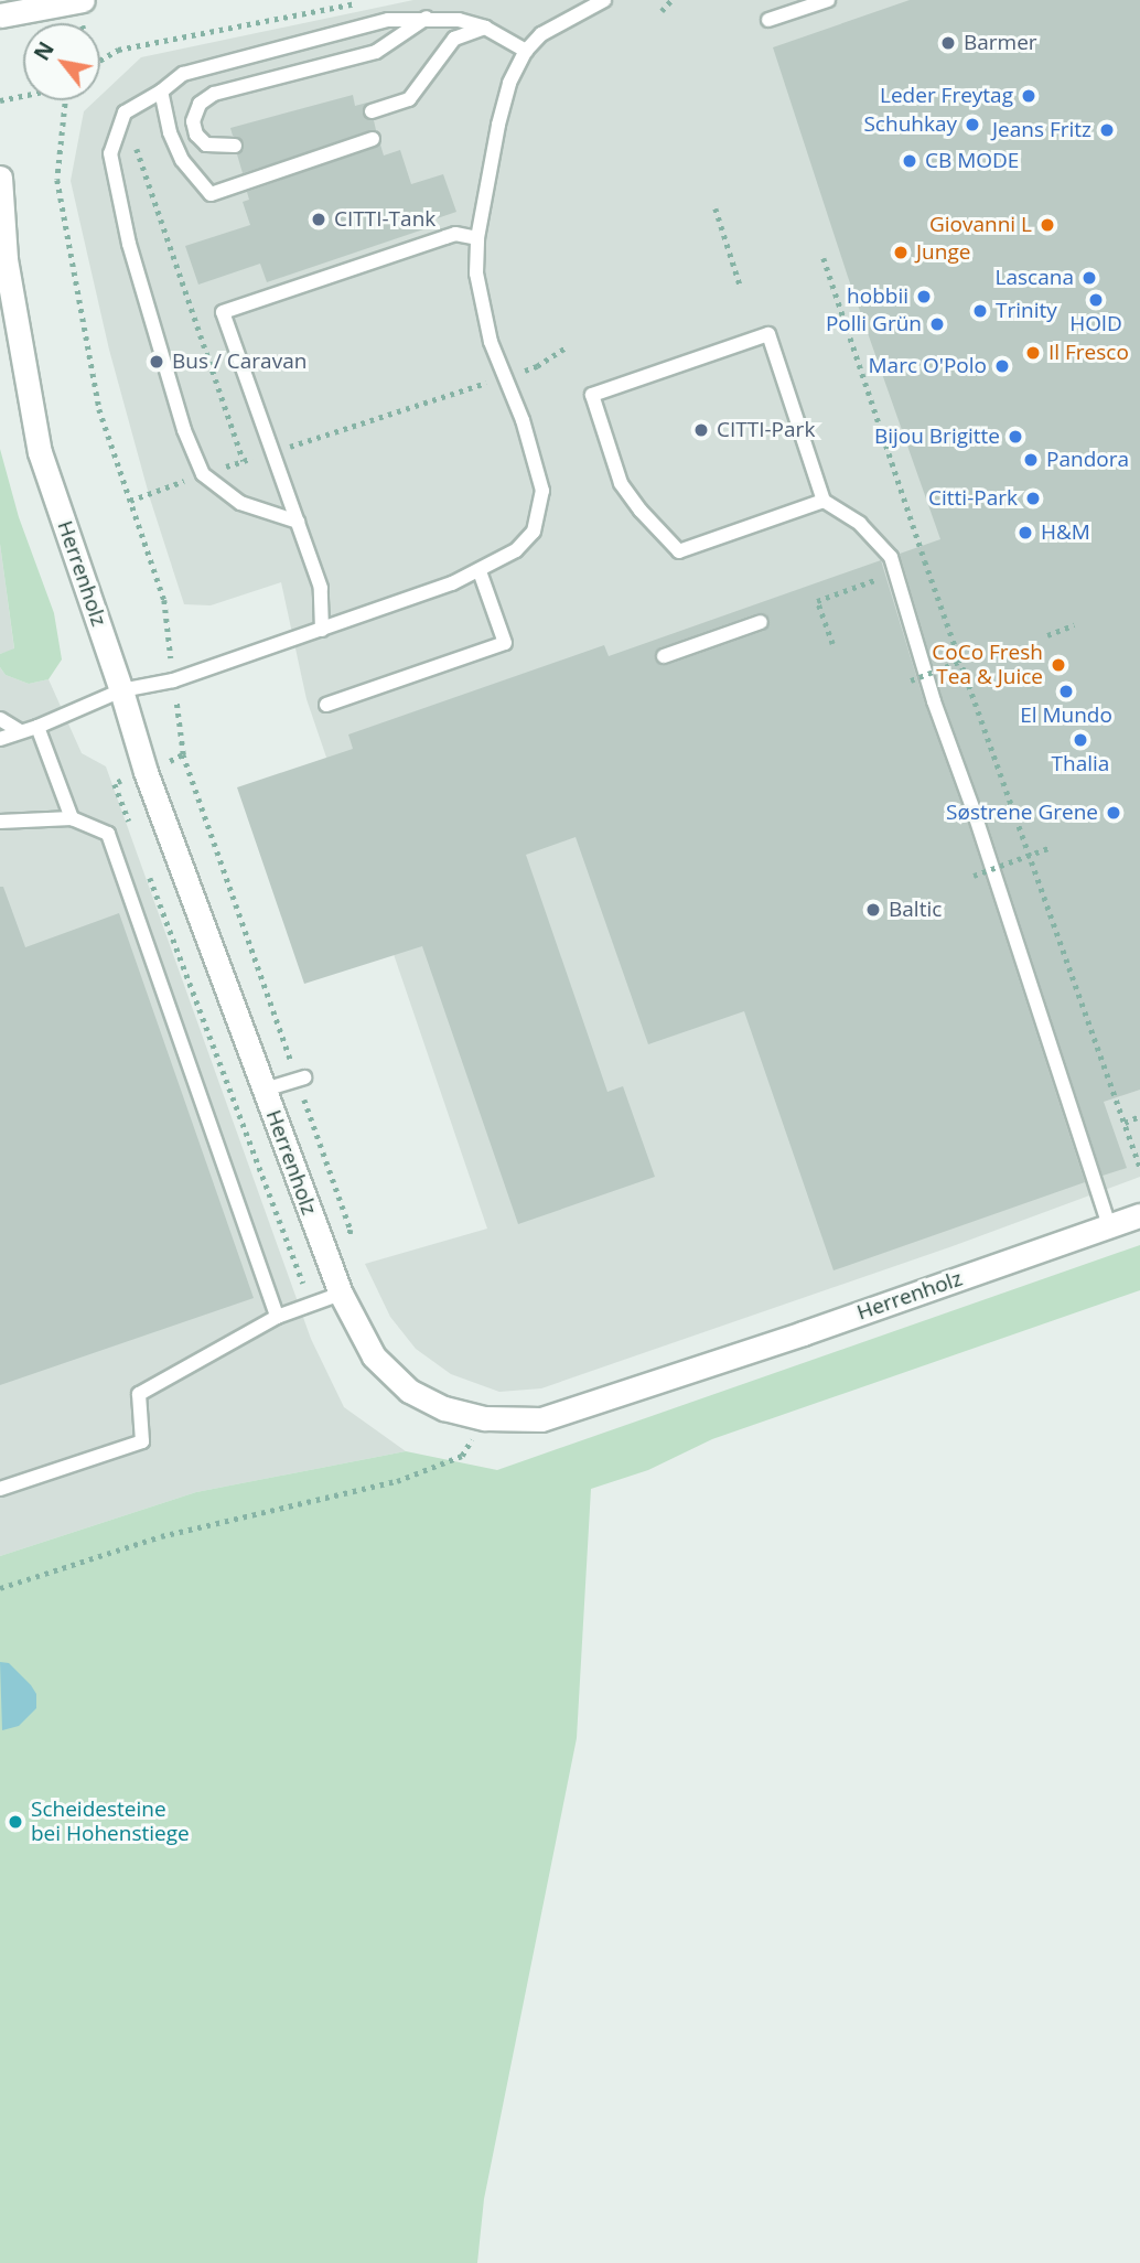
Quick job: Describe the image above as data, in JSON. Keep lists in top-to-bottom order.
{
  "streets": {
    "street": ["Herrenholz"]
  },
  "places": [
    "Barmer",
    "Leder Freytag",
    "Schuhkay",
    "Jeans Fritz",
    "CB MODE",
    "CITTI-Tank",
    "Giovanni L",
    "Junge",
    "Lascana",
    "hobbii",
    "HOlD",
    "Trinity",
    "Polli Grün",
    "Il Fresco",
    "Bus / Caravan",
    "Marc O'Polo",
    "CITTI-Park",
    "Bijou Brigitte",
    "Pandora",
    "Citti-Park",
    "H&M",
    "CoCo Fresh Tea & Juice",
    "El Mundo",
    "Thalia",
    "Søstrene Grene",
    "Baltic",
    "Scheidesteine bei Hohenstiege"
  ],
  "north": "top left"
}
